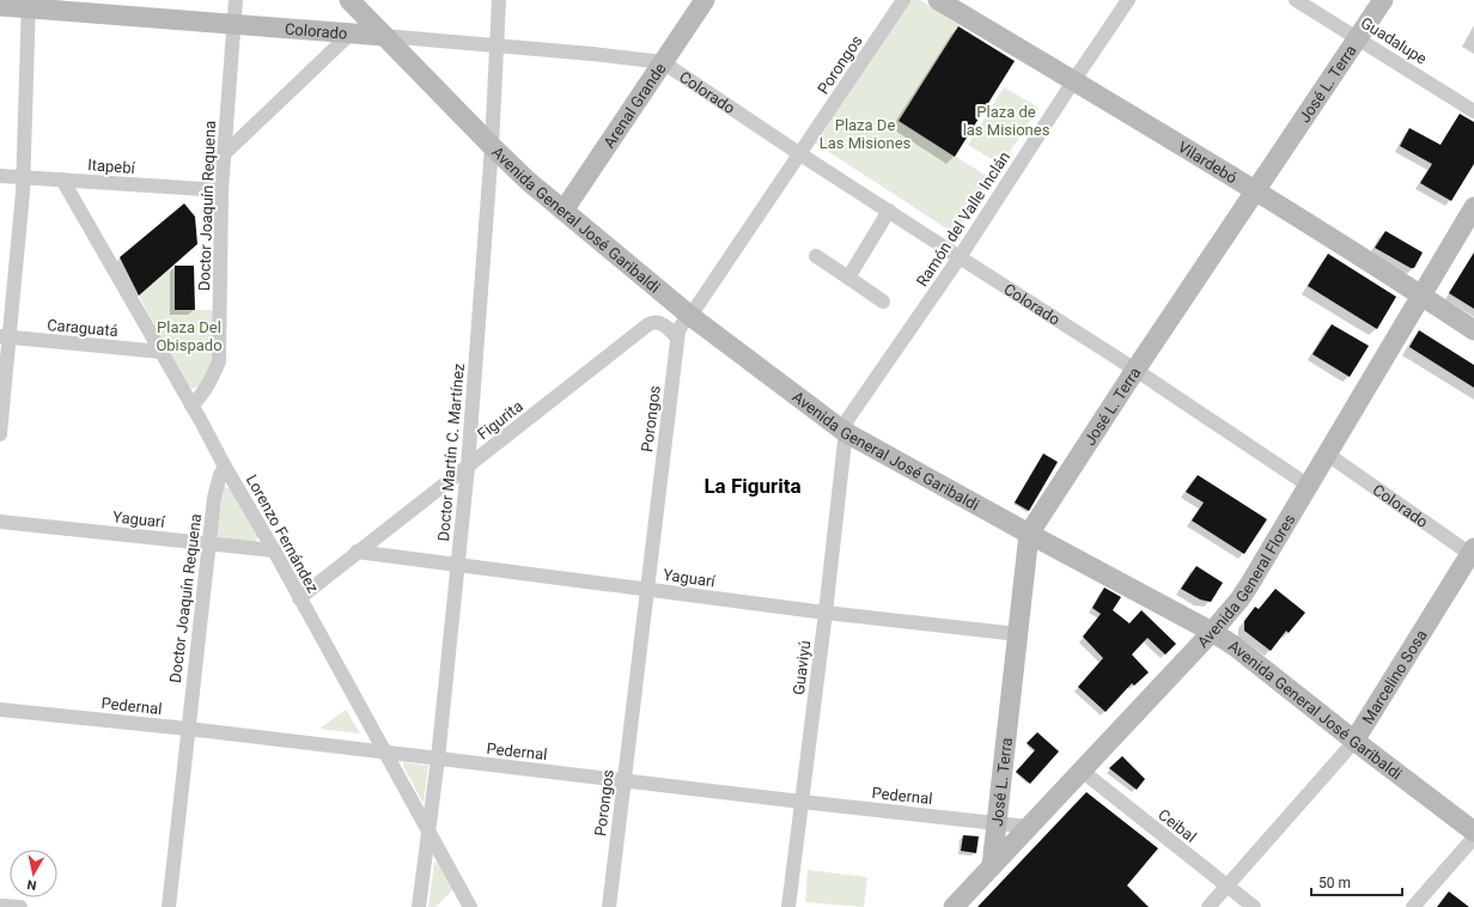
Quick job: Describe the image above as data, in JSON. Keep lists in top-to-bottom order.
{
  "streets": {
    "street": [
      "Colorado",
      "Guadalupe",
      "Porongos",
      "José L. Terra",
      "Arenal Grande",
      "Vilardebó",
      "Itapebí",
      "Doctor Joaquín Requena",
      "Avenida General José Garibaldi",
      "Ramón del Valle Inclán",
      "Caraguatá",
      "Figurita",
      "Doctor Martín C. Martínez",
      "Yaguarí",
      "Lorenzo Fernández",
      "Avenida General Flores",
      "Guaviyú",
      "Marcelino Sosa",
      "Pedernal",
      "Ceibal"
    ]
  },
  "crossings": [
    ["Colorado", "Porongos"],
    ["Colorado", "José L. Terra"],
    ["Colorado", "Arenal Grande"],
    ["Colorado", "Doctor Joaquín Requena"],
    ["Colorado", "Avenida General José Garibaldi"],
    ["Colorado", "Ramón del Valle Inclán"],
    ["Colorado", "Doctor Martín C. Martínez"],
    ["Colorado", "Avenida General Flores"],
    ["Colorado", "Marcelino Sosa"],
    ["Guadalupe", "José L. Terra"],
    ["Porongos", "Avenida General José Garibaldi"],
    ["Porongos", "Figurita"],
    ["Porongos", "Yaguarí"],
    ["Porongos", "Pedernal"],
    ["José L. Terra", "Vilardebó"],
    ["José L. Terra", "Avenida General José Garibaldi"],
    ["José L. Terra", "Yaguarí"],
    ["José L. Terra", "Avenida General Flores"],
    ["José L. Terra", "Pedernal"],
    ["Arenal Grande", "Avenida General José Garibaldi"],
    ["Vilardebó", "Ramón del Valle Inclán"],
    ["Vilardebó", "Avenida General Flores"],
    ["Itapebí", "Doctor Joaquín Requena"],
    ["Itapebí", "Lorenzo Fernández"],
    ["Doctor Joaquín Requena", "Yaguarí"],
    ["Doctor Joaquín Requena", "Lorenzo Fernández"],
    ["Doctor Joaquín Requena", "Pedernal"],
    ["Avenida General José Garibaldi", "Ramón del Valle Inclán"],
    ["Avenida General José Garibaldi", "Doctor Martín C. Martínez"],
    ["Avenida General José Garibaldi", "Avenida General Flores"],
    ["Avenida General José Garibaldi", "Guaviyú"],
    ["Avenida General José Garibaldi", "Marcelino Sosa"],
    ["Ramón del Valle Inclán", "Guaviyú"],
    ["Caraguatá", "Lorenzo Fernández"],
    ["Figurita", "Doctor Martín C. Martínez"],
    ["Figurita", "Yaguarí"],
    ["Figurita", "Lorenzo Fernández"],
    ["Doctor Martín C. Martínez", "Yaguarí"],
    ["Doctor Martín C. Martínez", "Lorenzo Fernández"],
    ["Doctor Martín C. Martínez", "Pedernal"],
    ["Yaguarí", "Lorenzo Fernández"],
    ["Yaguarí", "Guaviyú"],
    ["Lorenzo Fernández", "Pedernal"],
    ["Avenida General Flores", "Pedernal"],
    ["Avenida General Flores", "Ceibal"],
    ["Guaviyú", "Pedernal"],
    ["Marcelino Sosa", "Ceibal"]
  ],
  "districts": ["La Figurita"],
  "parks": ["Plaza de las Misiones", "Plaza De Las Misiones", "Plaza Del Obispado"],
  "scale_bar": "50 m",
  "north": "bottom"
}
